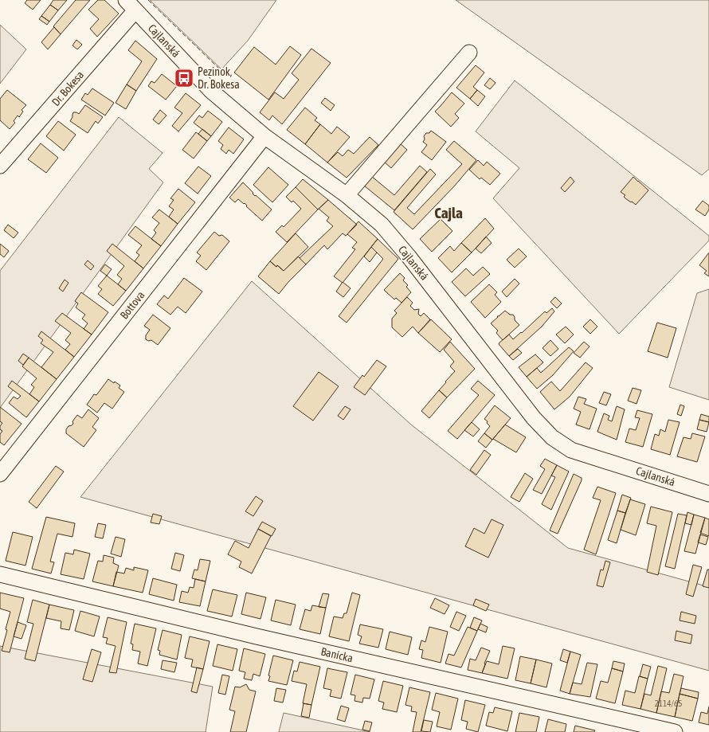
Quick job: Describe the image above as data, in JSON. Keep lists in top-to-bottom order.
{
  "streets": {
    "street": [
      "Cajlanská",
      "Dr. Bokesa",
      "Bottova",
      "Banícka"
    ]
  },
  "crossings": [
    ["Cajlanská", "Dr. Bokesa"],
    ["Cajlanská", "Bottova"]
  ],
  "districts": ["Cajla"],
  "places": {
    "bus stop": ["Pezinok, Dr. Bokesa"]
  },
  "house_numbers": ["2114/65"]
}
